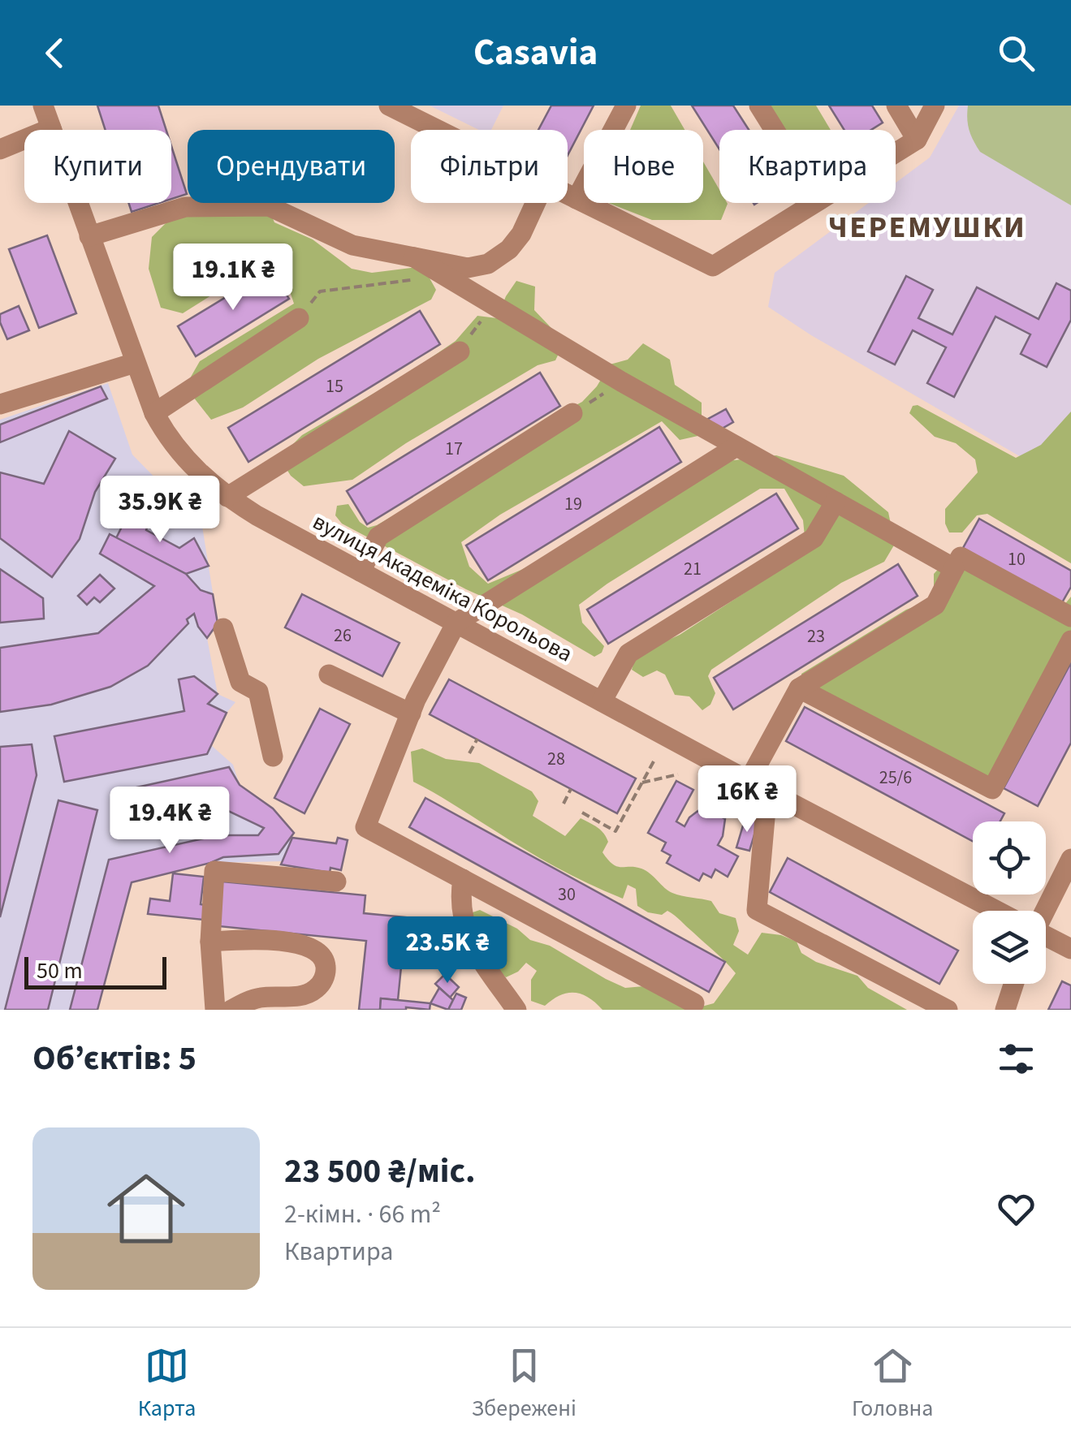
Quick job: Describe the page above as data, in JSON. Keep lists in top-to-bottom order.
{
  "streets": {
    "street": ["вулиця Академіка Корольова"]
  },
  "districts": ["ЧЕРЕМУШКИ"],
  "house_numbers": [
    "15",
    "17",
    "19",
    "10",
    "21",
    "26",
    "23",
    "28",
    "25/6",
    "30"
  ],
  "scale_bar": "50 m",
  "page": {
    "header": "Casavia",
    "chip": [
      "Купити",
      "Орендувати",
      "Фільтри",
      "Нове",
      "Квартира"
    ],
    "price": [
      "19.1K ₴",
      "35.9K ₴",
      "16K ₴",
      "19.4K ₴",
      "23.5K ₴"
    ],
    "scale": "50 m",
    "heading": "Об’єктів: 5",
    "list": [
      {
        "name": "23 500 ₴/міс.",
        "note": "2-кімн. · 66 m² · Квартира"
      }
    ],
    "tabs": ["Карта", "Збережені", "Головна"]
  }
}
